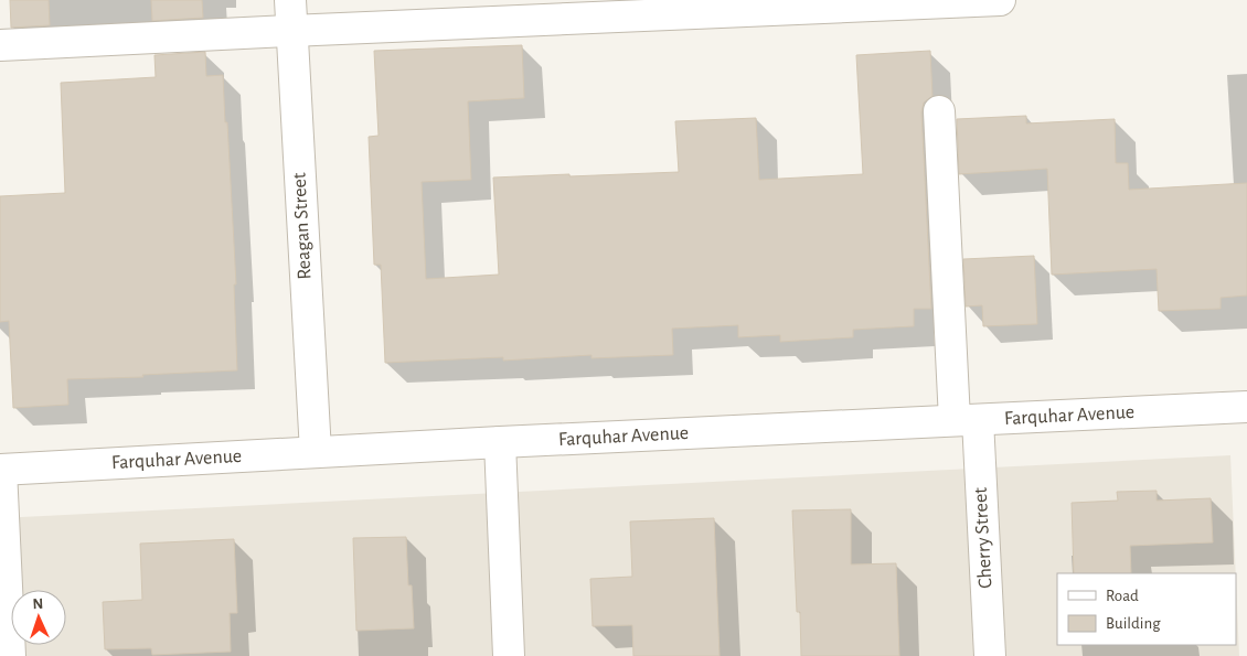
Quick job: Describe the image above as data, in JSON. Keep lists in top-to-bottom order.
{
  "streets": {
    "street": ["Reagan Street", "Farquhar Avenue", "Cherry Street"]
  },
  "crossings": [
    ["Reagan Street", "Farquhar Avenue"],
    ["Farquhar Avenue", "Cherry Street"]
  ],
  "legend": ["Road", "Building"],
  "north": "top"
}
